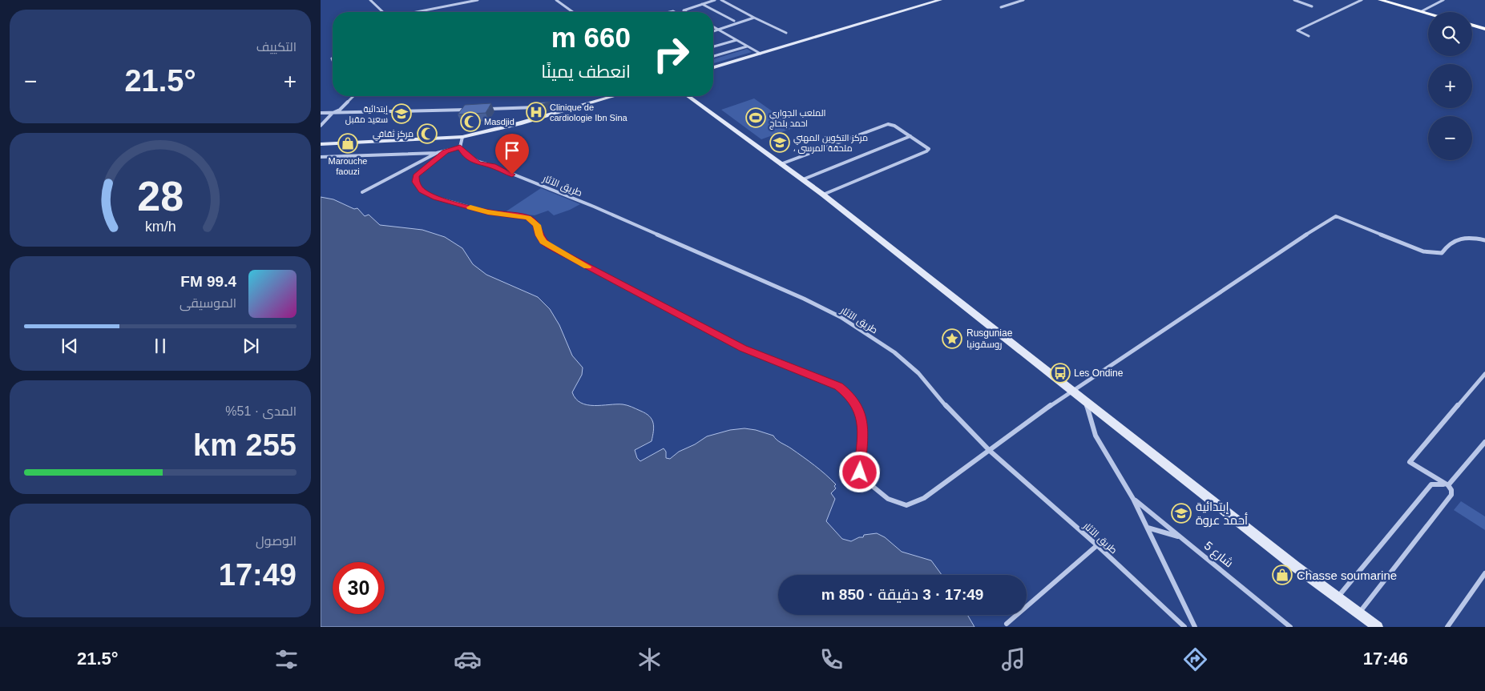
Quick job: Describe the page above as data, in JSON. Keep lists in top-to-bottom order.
{
  "streets": {
    "street": ["طريق الآثار", "شارع 5"]
  },
  "places": {
    "hospital": ["Clinique de cardiologie Ibn Sina"],
    "school or university": ["إبتدائية سعيد مقبل", "مركز التكوين المهني ، ملحقة المرسى", "إبتدائية أحمد عروة"],
    "sports": ["الملعب الجواري احمد بلحاج"],
    "mosque": ["Masdjid", "مركز ثقافي"],
    "shop": ["Marouche faouzi", "Chasse soumarine"],
    "place": ["Rusguniae روسقونيا"],
    "bus stop": ["Les Ondine"]
  },
  "page": {
    "tile": [
      "التكييف",
      ["المدى · 51%", "255 km"],
      ["الوصول", "17:49"]
    ],
    "map_buttons": ["+", "−"],
    "turn": ["660 m", "انعطف يمينًا"],
    "heat": ["−", "21.5°", "+"],
    "song": ["99.4 FM", "الموسيقى"],
    "limit": "30",
    "trip": "17:49 · 3 دقيقة · 850 m",
    "tabs": ["17:46", "21.5°"],
    "gauge": ["28", "km/h"]
  }
}
